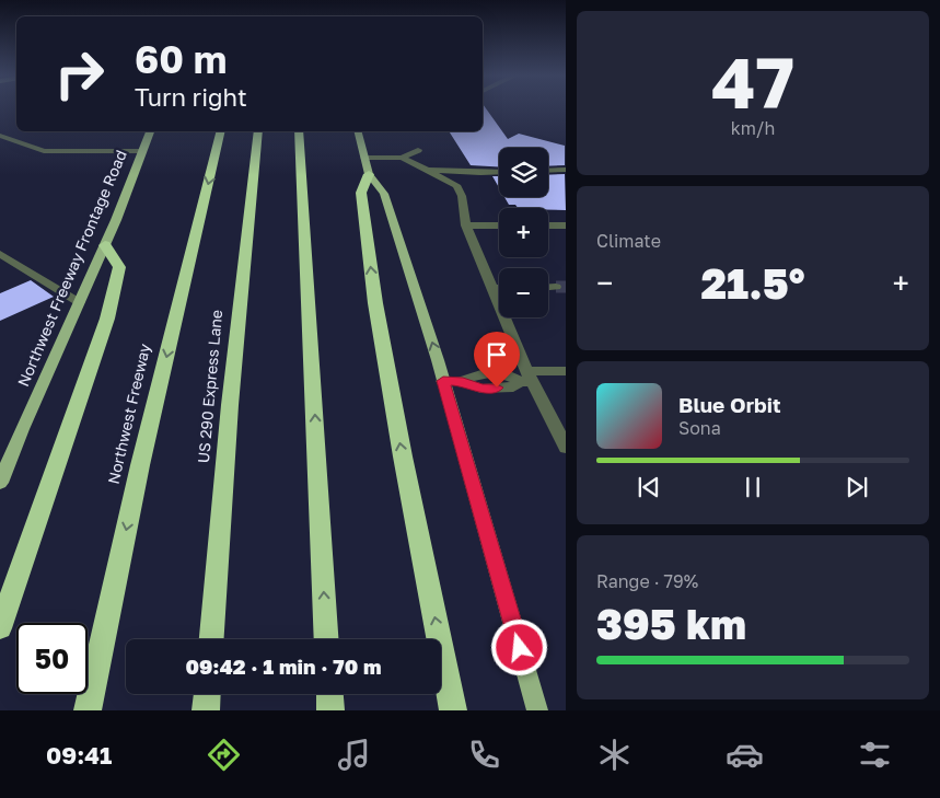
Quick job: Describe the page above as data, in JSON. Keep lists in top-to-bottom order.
{
  "streets": {
    "highway": ["US 290 Express Lane", "Northwest Freeway"],
    "main road": ["Northwest Freeway Frontage Road"]
  },
  "page": {
    "tile": [
      ["47", "km/h"],
      "Climate",
      ["Range · 79%", "395 km"]
    ],
    "turn": ["60 m", "Turn right"],
    "map_buttons": ["+", "−"],
    "heat": ["−", "21.5°", "+"],
    "song": ["Blue Orbit", "Sona"],
    "limit": "50",
    "trip": "09:42 · 1 min · 70 m",
    "tabs": "09:41"
  }
}
